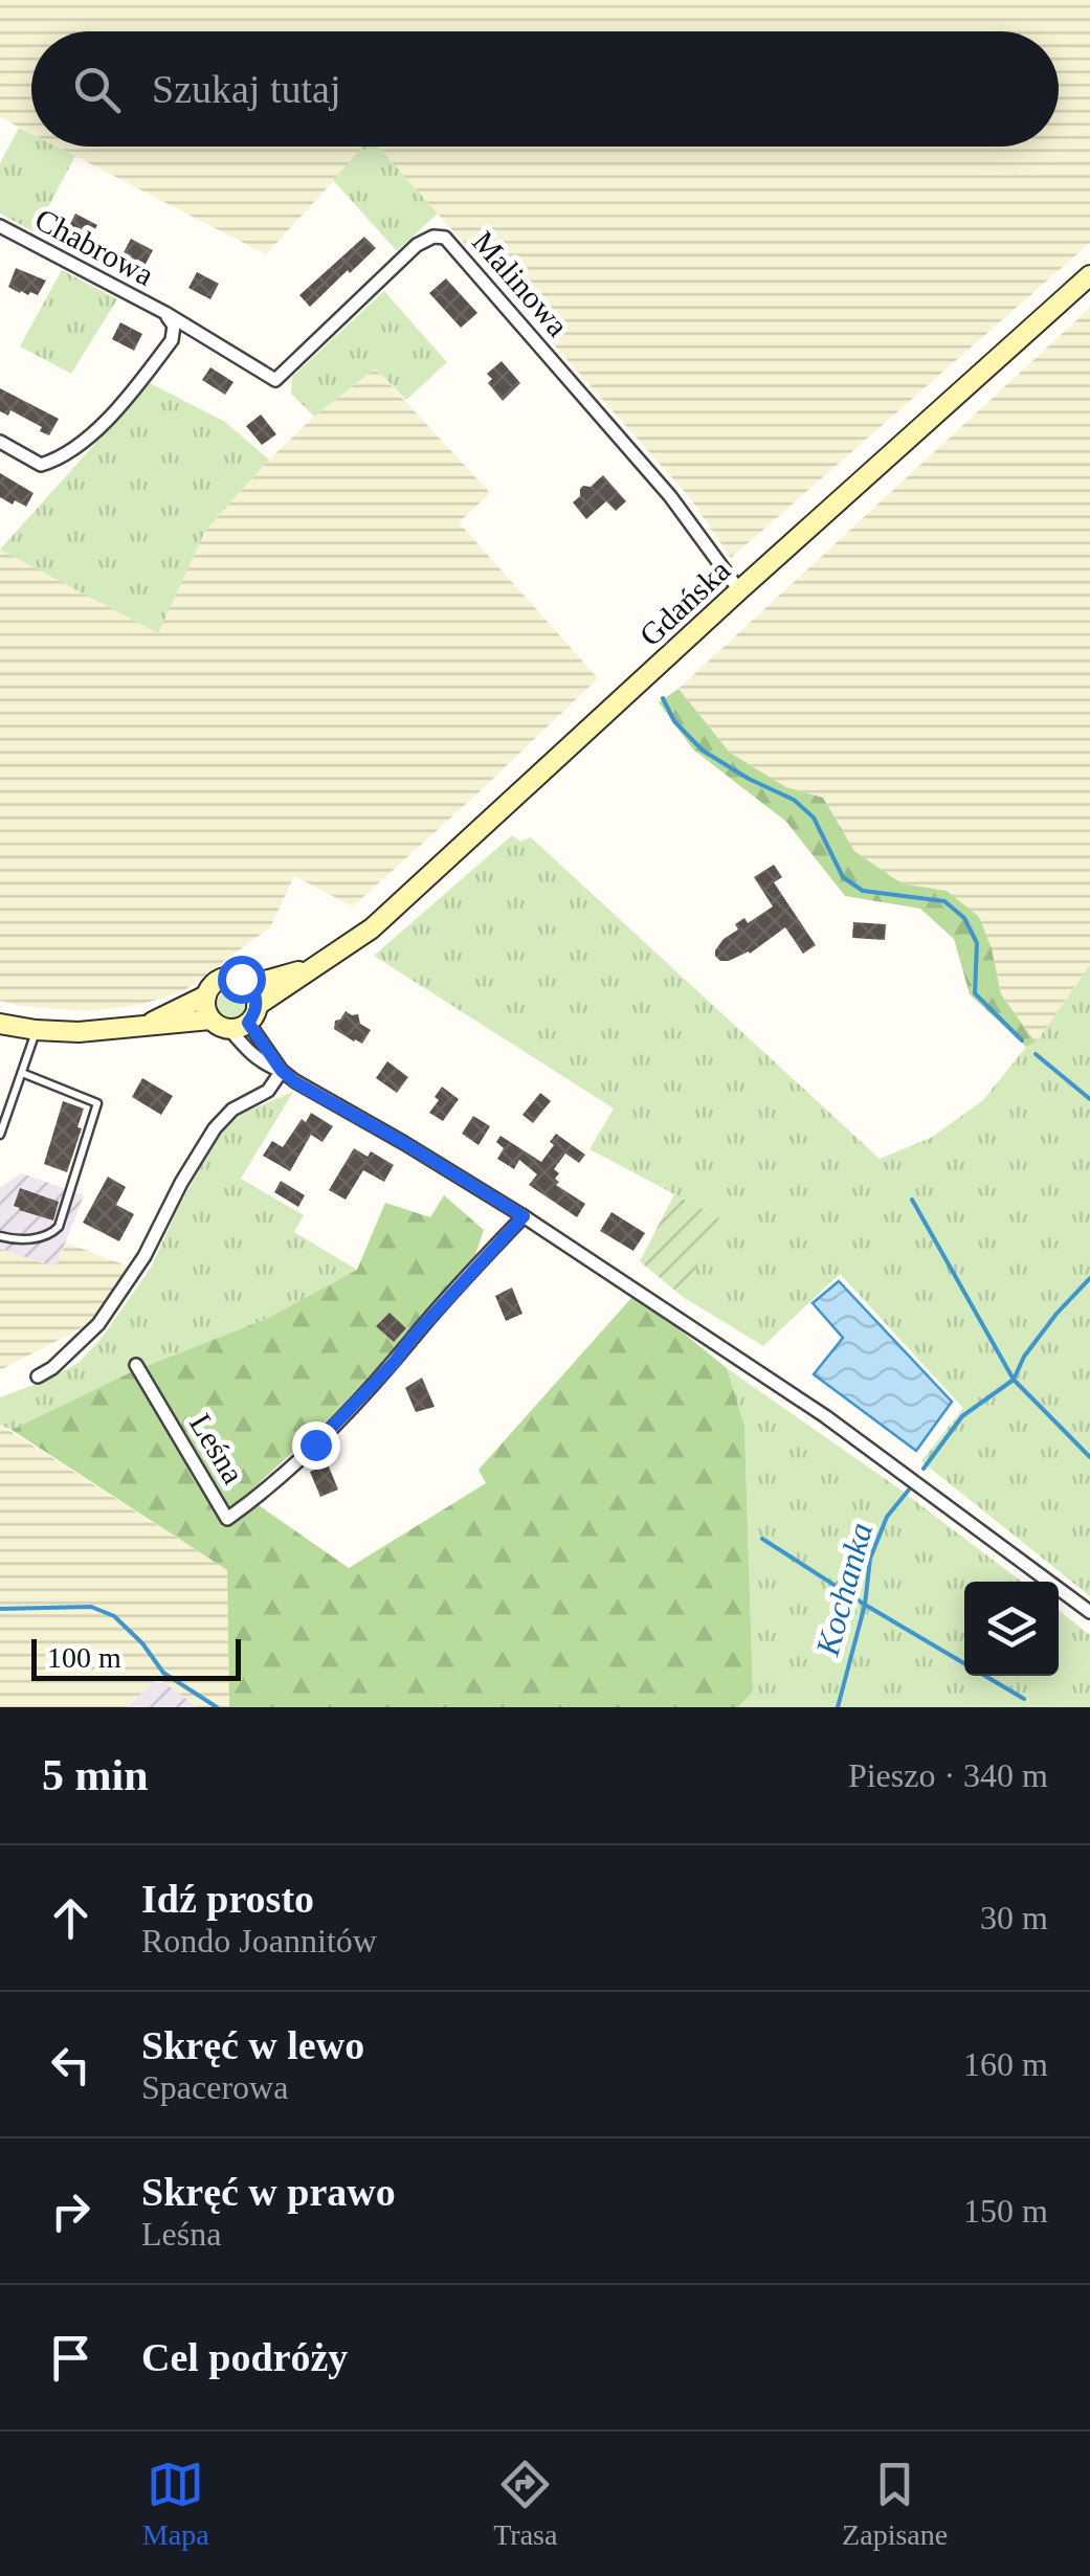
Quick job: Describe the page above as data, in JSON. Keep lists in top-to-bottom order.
{
  "streets": {
    "main road": ["Gdańska"],
    "street": ["Chabrowa", "Malinowa", "Leśna"]
  },
  "crossings": [
    ["Chabrowa", "Malinowa"],
    ["Malinowa", "Gdańska"]
  ],
  "water": ["Kochanka"],
  "scale_bar": "100 m",
  "page": {
    "search": "Szukaj tutaj",
    "scale": "100 m",
    "heading": ["5 min", "Pieszo · 340 m"],
    "list": [
      ["Idź prosto", "Rondo Joannitów", "30 m"],
      ["Skręć w lewo", "Spacerowa", "160 m"],
      ["Skręć w prawo", "Leśna", "150 m"],
      "Cel podróży"
    ],
    "nav": ["Mapa", "Trasa", "Zapisane"]
  }
}
